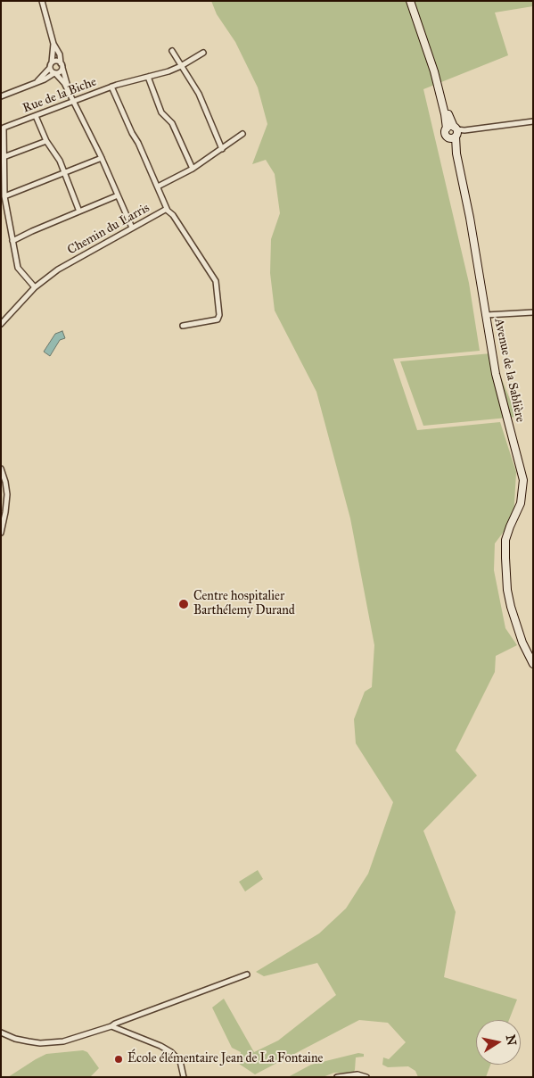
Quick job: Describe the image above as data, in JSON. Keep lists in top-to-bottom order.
{
  "streets": {
    "main road": ["Avenue de la Sablière"],
    "street": ["Rue de la Biche", "Chemin du Larris"]
  },
  "crossings": [
    ["Rue de la Biche", "Chemin du Larris"]
  ],
  "places": ["Centre hospitalier Barthélemy Durand", "École élémentaire Jean de La Fontaine"],
  "north": "right"
}
